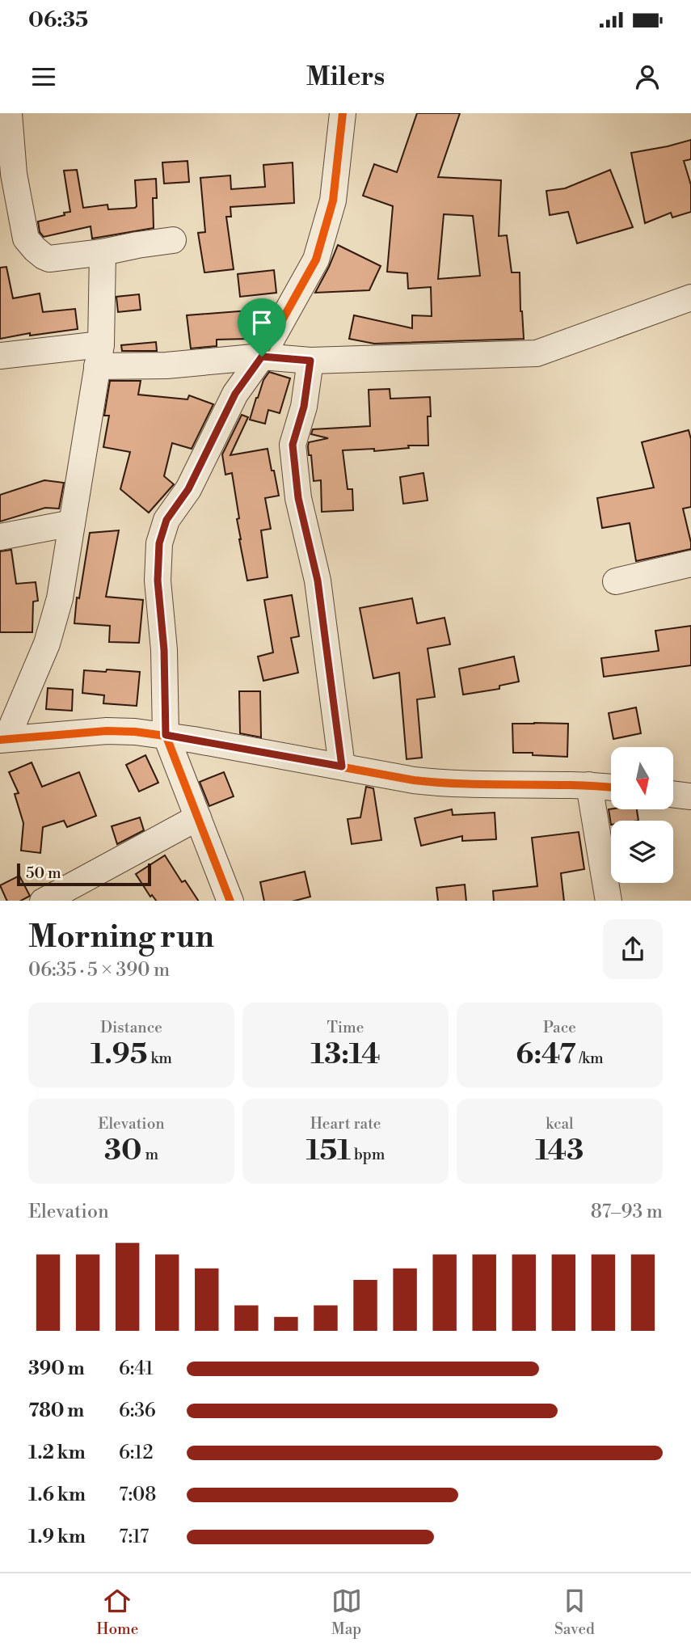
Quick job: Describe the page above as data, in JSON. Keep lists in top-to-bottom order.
{
  "scale_bar": "50 m",
  "north": "bottom",
  "page": {
    "status": "06:35",
    "header": "Milers",
    "scale": "50 m",
    "heading": ["Morning run", "06:35 · 5 × 390 m"],
    "stats": [
      ["Distance", "1.95 km"],
      ["Time", "13:14"],
      ["Pace", "6:47 /km"],
      ["Elevation", "30 m"],
      ["Heart rate", "151 bpm"],
      ["kcal", "143"]
    ],
    "chart": ["Elevation", "87–93 m"],
    "list": [
      {
        "name": "390 m",
        "note": "6:41"
      },
      {
        "name": "780 m",
        "note": "6:36"
      },
      {
        "name": "1.2 km",
        "note": "6:12"
      },
      {
        "name": "1.6 km",
        "note": "7:08"
      },
      {
        "name": "1.9 km",
        "note": "7:17"
      }
    ],
    "tabs": ["Home", "Map", "Saved"]
  }
}
